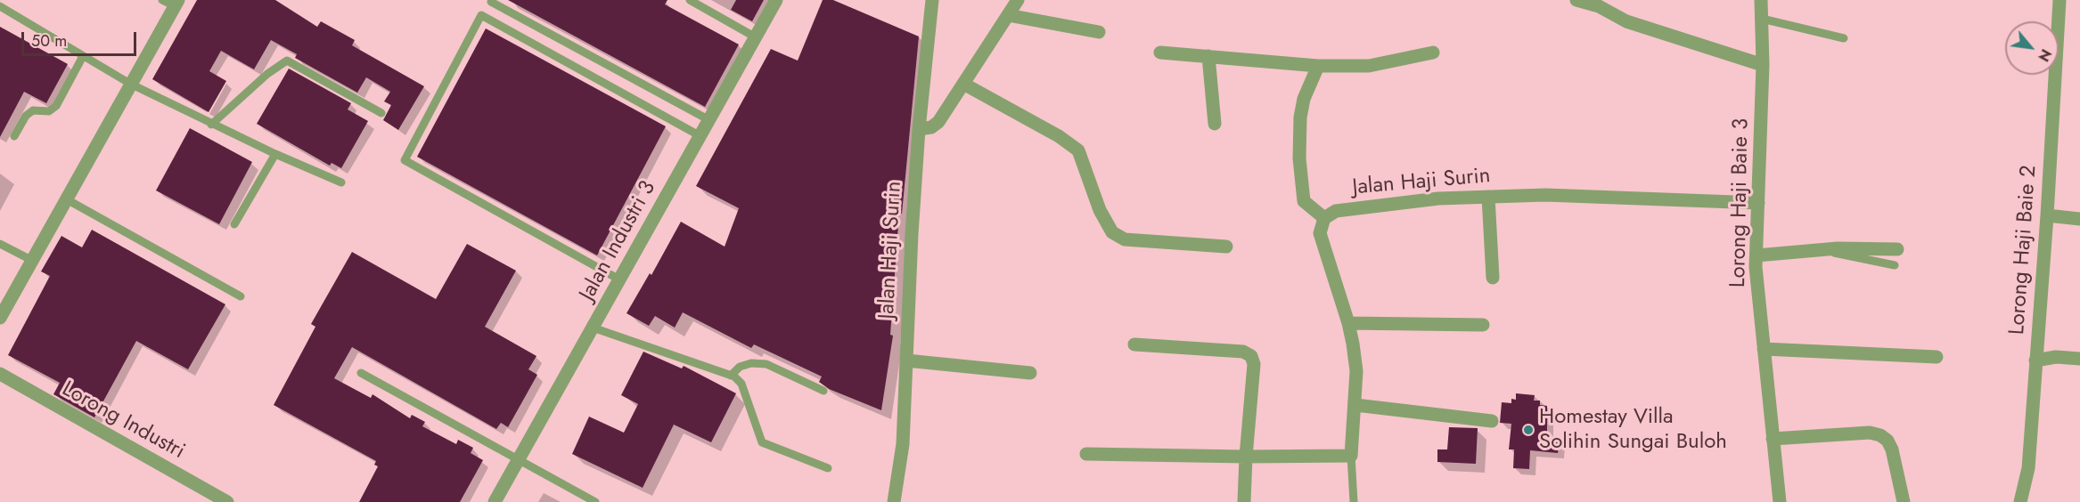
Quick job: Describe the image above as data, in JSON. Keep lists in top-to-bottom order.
{
  "streets": {
    "street": [
      "Jalan Haji Surin",
      "Lorong Haji Baie 3",
      "Jalan Industri 3",
      "Lorong Haji Baie 2",
      "Lorong Industri"
    ]
  },
  "crossings": [
    ["Jalan Haji Surin", "Lorong Haji Baie 3"]
  ],
  "places": ["Homestay Villa Solihin Sungai Buloh"],
  "scale_bar": "50 m",
  "north": "bottom right"
}
